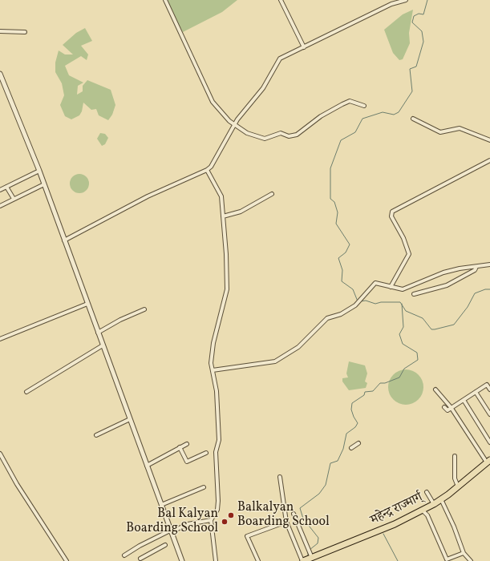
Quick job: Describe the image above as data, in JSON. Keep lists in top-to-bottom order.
{
  "streets": {
    "highway": ["महेन्द्र राज्मार्ग्"]
  },
  "places": ["Balkalyan Boarding School", "Bal Kalyan Boarding School"]
}
